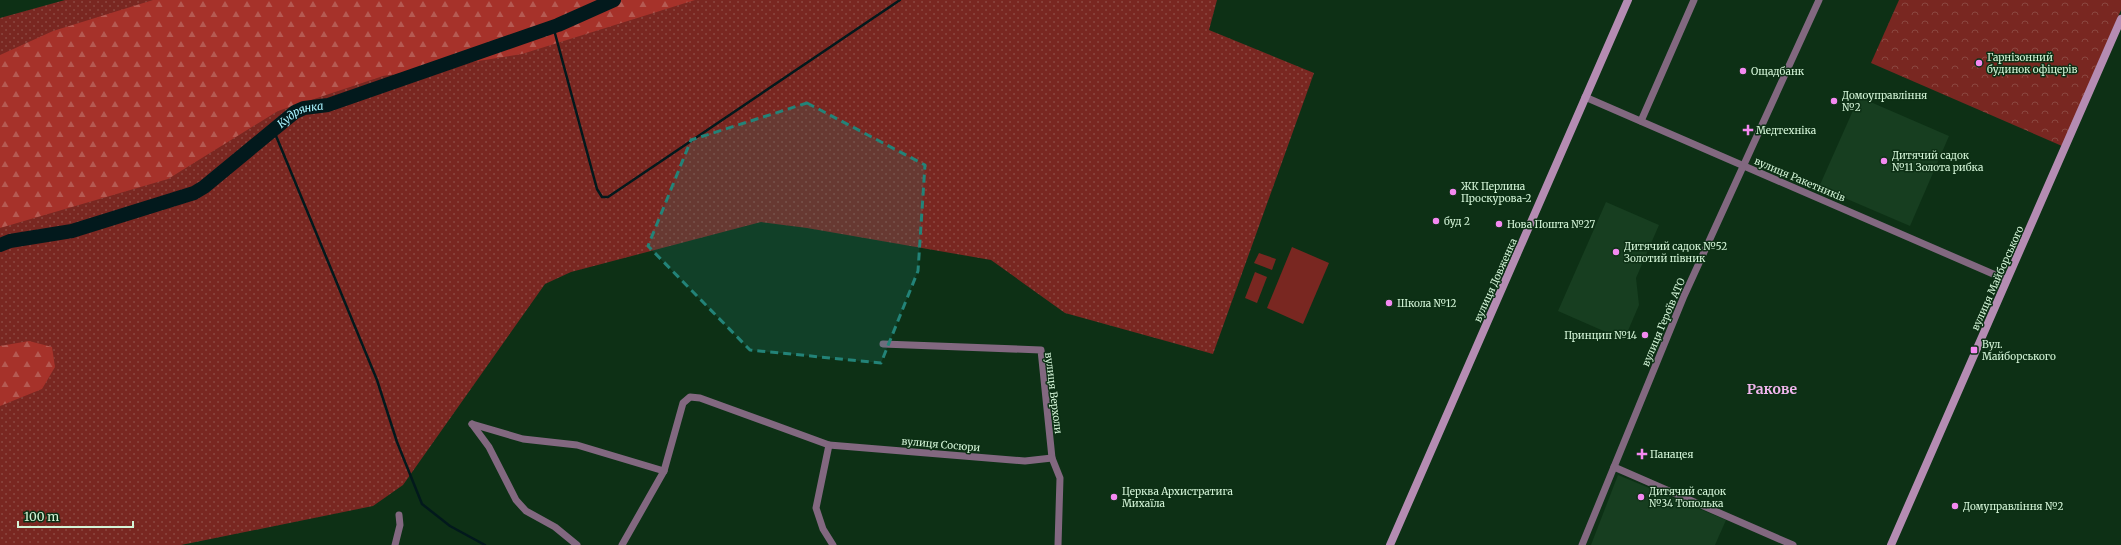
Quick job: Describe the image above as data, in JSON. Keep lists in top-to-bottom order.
{
  "streets": {
    "street": [
      "вулиця Ракетників",
      "вулиця Майборського",
      "вулиця Довженка",
      "вулиця Героїв АТО",
      "вулиця Верхоли",
      "вулиця Сосюри"
    ]
  },
  "crossings": [
    ["вулиця Ракетників", "вулиця Майборського"],
    ["вулиця Ракетників", "вулиця Довженка"],
    ["вулиця Ракетників", "вулиця Героїв АТО"],
    ["вулиця Верхоли", "вулиця Сосюри"]
  ],
  "districts": ["Ракове"],
  "water": ["Кудрянка"],
  "places": {
    "other": [
      "Гарнізонний будинок офіцерів",
      "Ощадбанк",
      "Домоуправління №2",
      "Дитячий садок №11 Золота рибка",
      "ЖК Перлина Проскурова-2",
      "буд 2",
      "Нова Пошта №27",
      "Дитячий садок №52 Золотий півник",
      "Школа №12",
      "Принцип №14",
      "Церква Архистратига Михаїла",
      "Дитячий садок №34 Тополька",
      "Домуправління №2"
    ],
    "health": ["Медтехніка", "Панацея"],
    "transit": ["Вул. Майборського"]
  },
  "scale_bar": "100 m"
}
